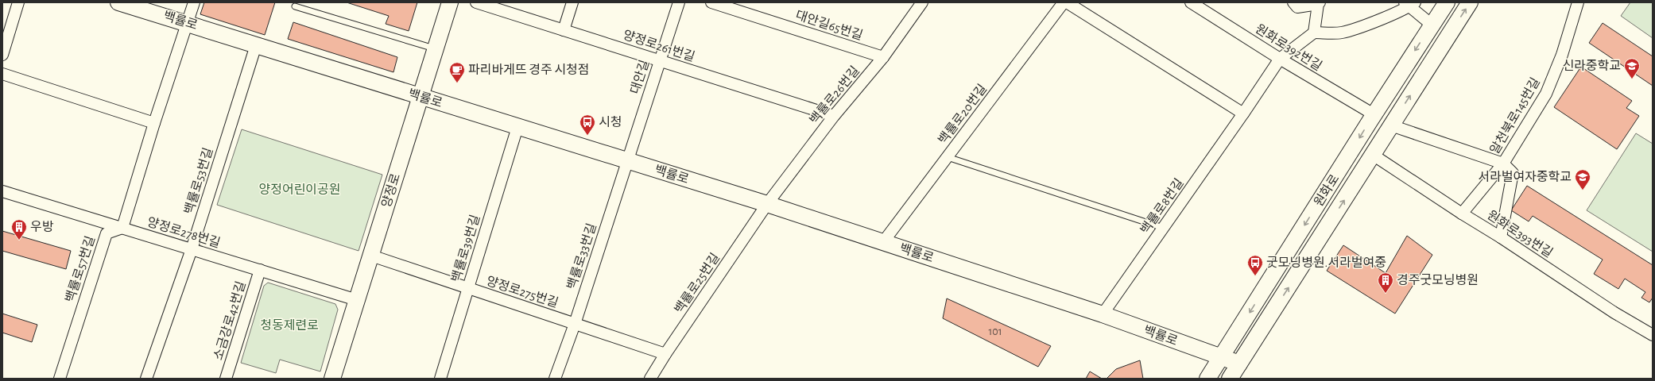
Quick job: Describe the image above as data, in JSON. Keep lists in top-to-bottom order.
{
  "streets": {
    "street": [
      "백률로",
      "대안길65번길",
      "양정로261번길",
      "원화로392번길",
      "대안길",
      "백률로26번길",
      "백률로20번길",
      "알천북로145번길",
      "백률로53번길",
      "양정로",
      "원화로",
      "백률로8번길",
      "양정로278번길",
      "원화로393번길",
      "백률로39번길",
      "백률로33번길",
      "백률로57번길",
      "백률로25번길",
      "양정로275번길",
      "소금강로42번길"
    ]
  },
  "crossings": [
    ["백률로", "대안길"],
    ["백률로", "백률로26번길"],
    ["백률로", "백률로20번길"],
    ["백률로", "백률로53번길"],
    ["백률로", "양정로"],
    ["백률로", "원화로"],
    ["백률로", "백률로8번길"],
    ["백률로", "백률로39번길"],
    ["백률로", "백률로33번길"],
    ["백률로", "백률로25번길"],
    ["대안길65번길", "백률로26번길"],
    ["양정로261번길", "대안길"],
    ["양정로261번길", "백률로26번길"],
    ["원화로392번길", "원화로"],
    ["원화로392번길", "백률로8번길"],
    ["대안길", "백률로33번길"],
    ["백률로26번길", "백률로25번길"],
    ["알천북로145번길", "원화로393번길"],
    ["백률로53번길", "양정로278번길"],
    ["양정로", "양정로278번길"],
    ["양정로", "양정로275번길"],
    ["원화로", "원화로393번길"],
    ["양정로278번길", "백률로57번길"],
    ["양정로278번길", "소금강로42번길"],
    ["백률로39번길", "양정로275번길"],
    ["백률로33번길", "양정로275번길"],
    ["백률로25번길", "양정로275번길"]
  ],
  "parks": ["양정어린이공원", "청동제련로"],
  "places": {
    "school or university": ["신라중학교", "서라벌여자중학교"],
    "cafe": ["파리바게뜨 경주 시청점"],
    "bus stop": ["시청", "굿모닝병원.서라벌여중"],
    "building": ["우방", "경주굿모닝병원"]
  },
  "house_numbers": ["101"]
}
